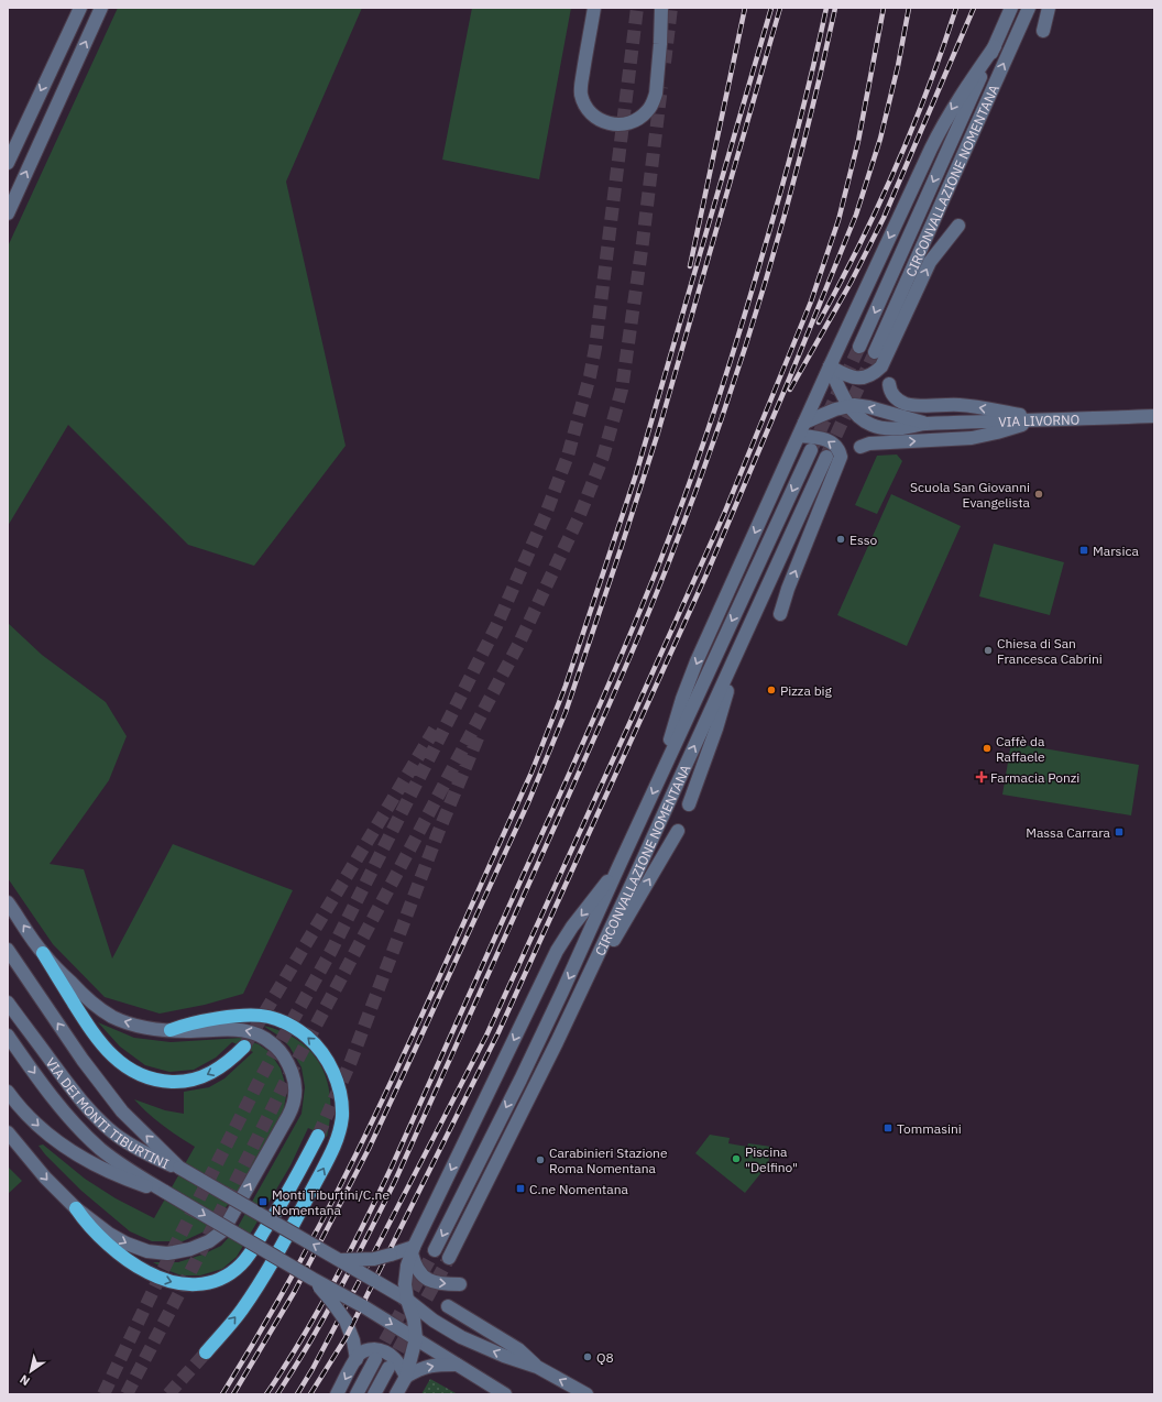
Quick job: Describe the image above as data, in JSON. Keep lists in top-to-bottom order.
{
  "streets": {
    "street": ["CIRCONVALLAZIONE NOMENTANA", "VIA LIVORNO", "VIA DEI MONTI TIBURTINI"]
  },
  "places": {
    "other": [
      "Scuola San Giovanni Evangelista",
      "Esso",
      "Chiesa di San Francesca Cabrini",
      "Pizza big",
      "Caffè da Raffaele",
      "Piscina \"Delfino\"",
      "Carabinieri Stazione Roma Nomentana",
      "Q8"
    ],
    "transit": [
      "Marsica",
      "Massa Carrara",
      "Tommasini",
      "C.ne Nomentana",
      "Monti Tiburtini/C.ne Nomentana"
    ],
    "health": ["Farmacia Ponzi"]
  },
  "north": "bottom left"
}
